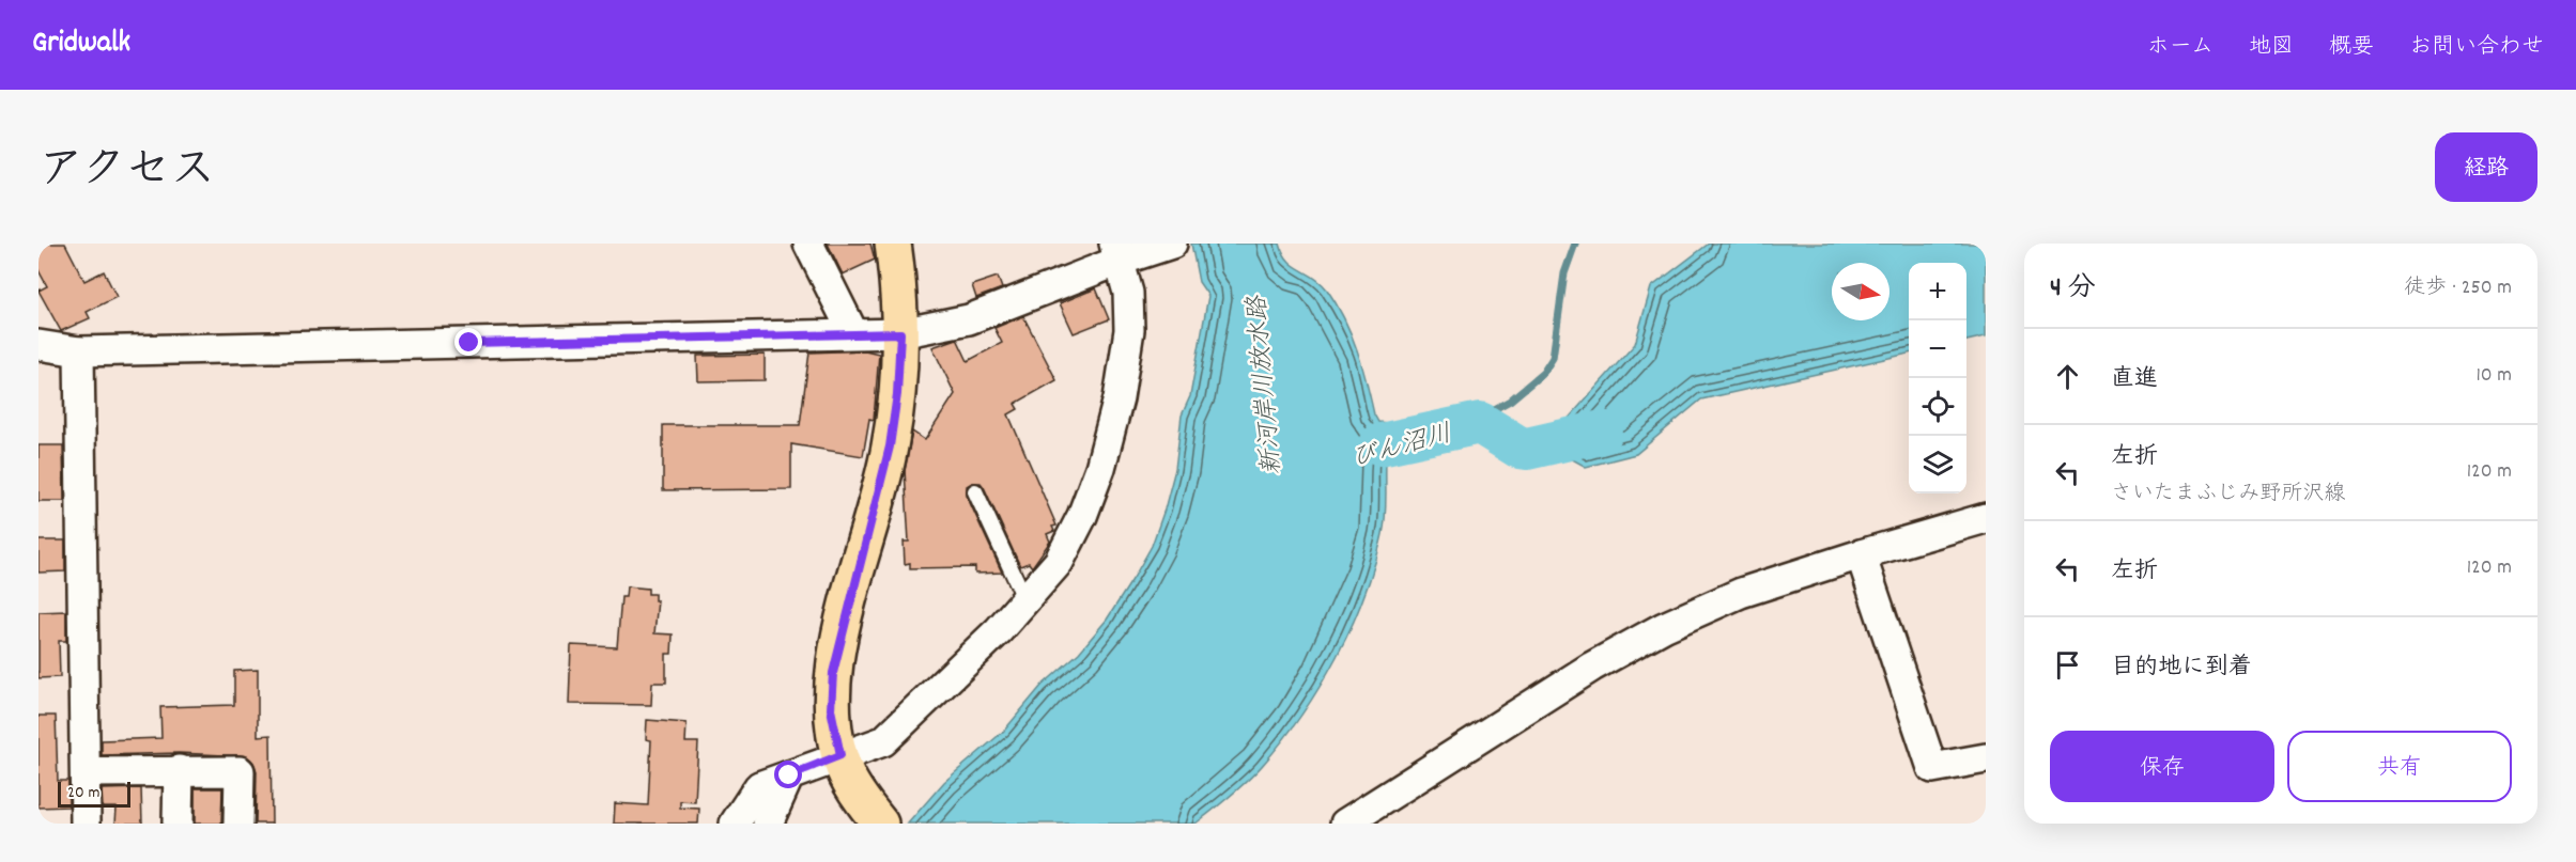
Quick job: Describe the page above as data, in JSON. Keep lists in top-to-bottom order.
{
  "water": ["新河岸川放水路", "びん沼川"],
  "scale_bar": "20 m",
  "north": "right",
  "page": {
    "header": "Gridwalk",
    "nav": [
      "ホーム",
      "地図",
      "概要",
      "お問い合わせ"
    ],
    "title": "アクセス",
    "buttons": [
      "経路",
      ["保存", "共有"]
    ],
    "heading": ["4 分", "徒歩 · 250 m"],
    "map_buttons": ["+", "−"],
    "list": [
      ["直進", "10 m"],
      ["左折", "さいたまふじみ野所沢線", "120 m"],
      ["左折", "120 m"],
      "目的地に到着"
    ],
    "scale": "20 m"
  }
}
